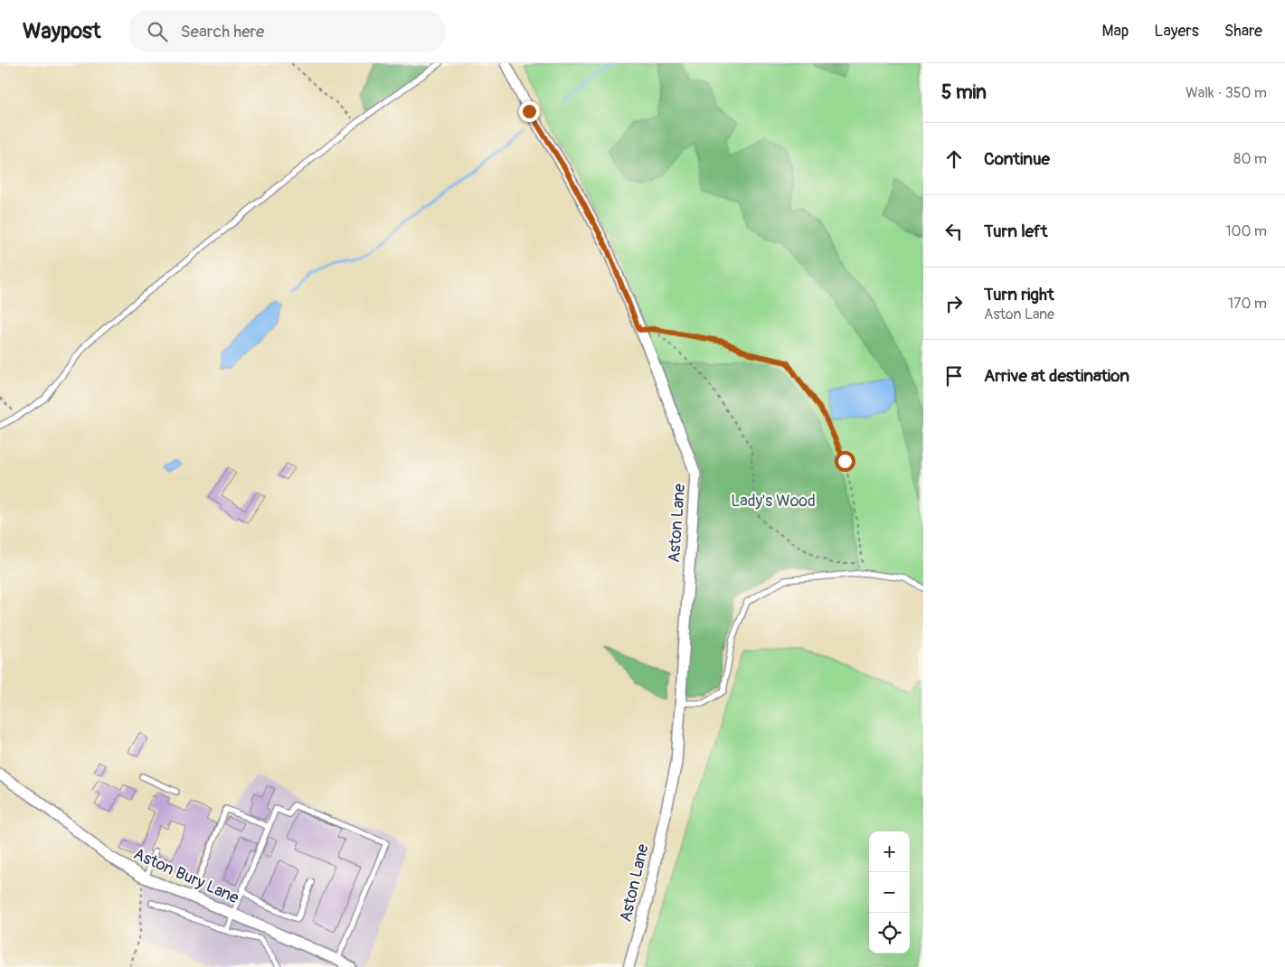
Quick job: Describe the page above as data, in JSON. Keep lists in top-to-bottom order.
{
  "streets": {
    "street": ["Aston Lane", "Aston Bury Lane"]
  },
  "parks": ["Lady's Wood"],
  "page": {
    "header": "Waypost",
    "search": "Search here",
    "nav": ["Map", "Layers", "Share"],
    "heading": ["5 min", "Walk · 350 m"],
    "list": [
      ["Continue", "80 m"],
      ["Turn left", "100 m"],
      ["Turn right", "Aston Lane", "170 m"],
      "Arrive at destination"
    ],
    "map_buttons": ["+", "−"]
  }
}
